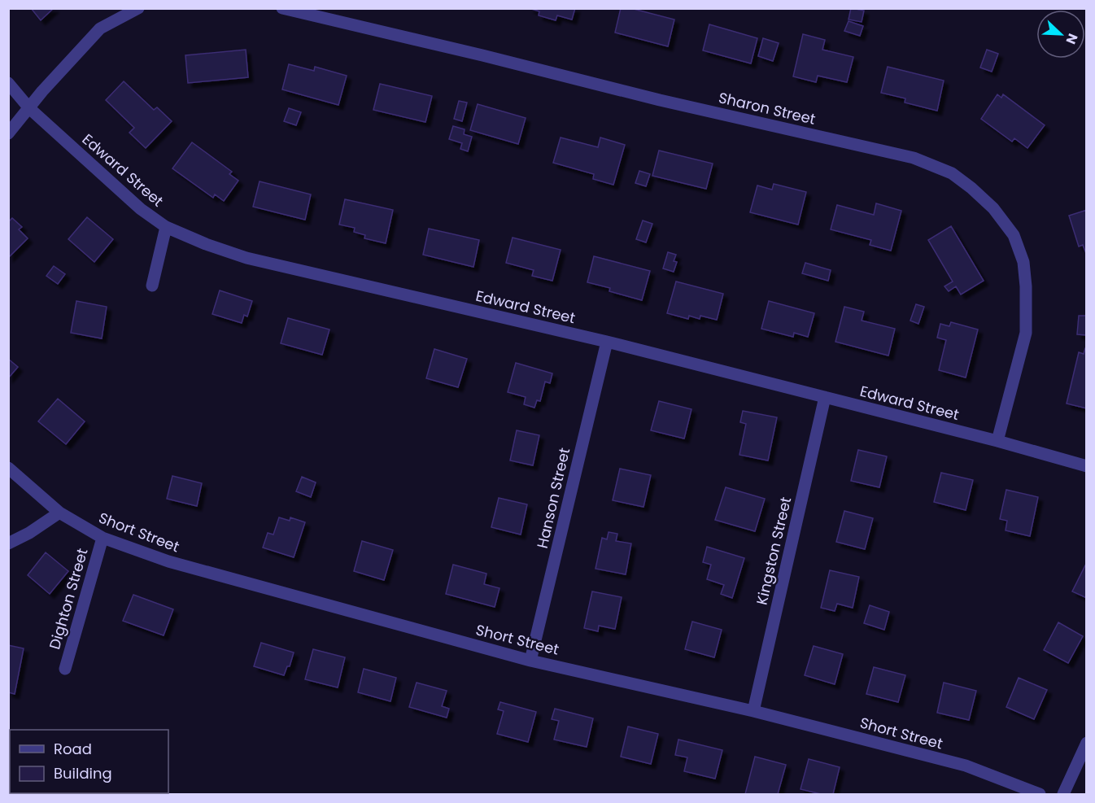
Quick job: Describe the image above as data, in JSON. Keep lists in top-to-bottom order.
{
  "streets": {
    "street": [
      "Sharon Street",
      "Edward Street",
      "Hanson Street",
      "Short Street",
      "Kingston Street",
      "Dighton Street"
    ]
  },
  "crossings": [
    ["Sharon Street", "Edward Street"],
    ["Edward Street", "Hanson Street"],
    ["Edward Street", "Kingston Street"],
    ["Hanson Street", "Short Street"],
    ["Short Street", "Kingston Street"],
    ["Short Street", "Dighton Street"]
  ],
  "legend": ["Road", "Building"],
  "north": "bottom right"
}
